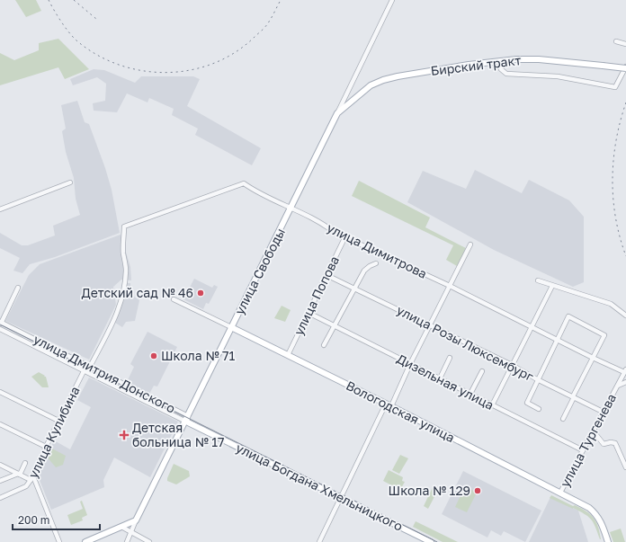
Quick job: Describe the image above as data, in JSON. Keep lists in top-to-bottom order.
{
  "streets": {
    "main road": [
      "Бирский тракт",
      "улица Свободы",
      "Вологодская улица",
      "улица Богдана Хмельницкого"
    ],
    "street": [
      "улица Димитрова",
      "улица Попова",
      "улица Розы Люксембург",
      "улица Дмитрия Донского",
      "Дизельная улица",
      "улица Кулибина",
      "улица Тургенева"
    ]
  },
  "crossings": [
    ["Бирский тракт", "улица Свободы"],
    ["улица Димитрова", "улица Свободы"],
    ["улица Димитрова", "улица Попова"],
    ["улица Димитрова", "улица Дмитрия Донского"],
    ["улица Димитрова", "улица Тургенева"],
    ["улица Свободы", "улица Дмитрия Донского"],
    ["улица Свободы", "Вологодская улица"],
    ["улица Свободы", "улица Богдана Хмельницкого"],
    ["улица Попова", "улица Розы Люксембург"],
    ["улица Попова", "Дизельная улица"],
    ["улица Попова", "Вологодская улица"],
    ["улица Розы Люксембург", "улица Тургенева"],
    ["улица Дмитрия Донского", "улица Кулибина"],
    ["улица Дмитрия Донского", "улица Богдана Хмельницкого"],
    ["Дизельная улица", "улица Тургенева"],
    ["Вологодская улица", "улица Тургенева"]
  ],
  "places": {
    "other": ["Детский сад № 46", "Школа № 71", "Школа № 129"],
    "health": ["Детская больница № 17"]
  },
  "scale_bar": "200 m"
}
